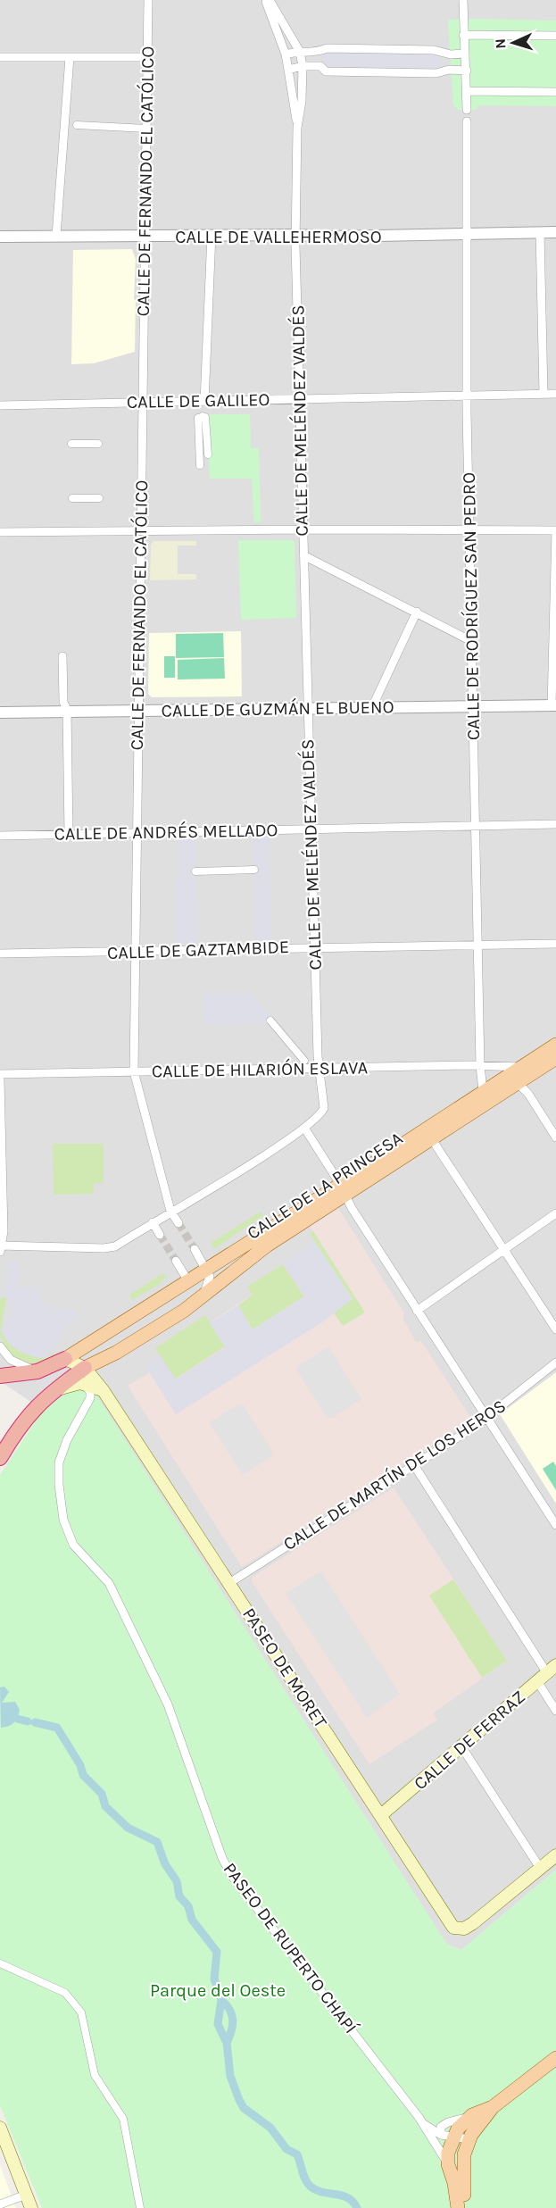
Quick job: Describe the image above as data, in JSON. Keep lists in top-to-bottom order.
{
  "streets": {
    "highway": ["CALLE DE LA PRINCESA"],
    "main road": ["PASEO DE MORET", "CALLE DE FERRAZ", "PASEO DE RUPERTO CHAPÍ"],
    "street": [
      "CALLE DE FERNANDO EL CATÓLICO",
      "CALLE DE VALLEHERMOSO",
      "CALLE DE GALILEO",
      "CALLE DE MELÉNDEZ VALDÉS",
      "CALLE DE RODRÍGUEZ SAN PEDRO",
      "CALLE DE GUZMÁN EL BUENO",
      "CALLE DE ANDRÉS MELLADO",
      "CALLE DE GAZTAMBIDE",
      "CALLE DE HILARIÓN ESLAVA",
      "CALLE DE MARTÍN DE LOS HEROS"
    ]
  },
  "crossings": [
    ["CALLE DE FERNANDO EL CATÓLICO", "CALLE DE VALLEHERMOSO"],
    ["CALLE DE FERNANDO EL CATÓLICO", "CALLE DE GALILEO"],
    ["CALLE DE FERNANDO EL CATÓLICO", "CALLE DE GUZMÁN EL BUENO"],
    ["CALLE DE FERNANDO EL CATÓLICO", "CALLE DE ANDRÉS MELLADO"],
    ["CALLE DE FERNANDO EL CATÓLICO", "CALLE DE GAZTAMBIDE"],
    ["CALLE DE FERNANDO EL CATÓLICO", "CALLE DE HILARIÓN ESLAVA"],
    ["CALLE DE VALLEHERMOSO", "CALLE DE MELÉNDEZ VALDÉS"],
    ["CALLE DE VALLEHERMOSO", "CALLE DE RODRÍGUEZ SAN PEDRO"],
    ["CALLE DE GALILEO", "CALLE DE MELÉNDEZ VALDÉS"],
    ["CALLE DE GALILEO", "CALLE DE RODRÍGUEZ SAN PEDRO"],
    ["CALLE DE MELÉNDEZ VALDÉS", "CALLE DE GUZMÁN EL BUENO"],
    ["CALLE DE MELÉNDEZ VALDÉS", "CALLE DE ANDRÉS MELLADO"],
    ["CALLE DE MELÉNDEZ VALDÉS", "CALLE DE GAZTAMBIDE"],
    ["CALLE DE MELÉNDEZ VALDÉS", "CALLE DE HILARIÓN ESLAVA"],
    ["CALLE DE RODRÍGUEZ SAN PEDRO", "CALLE DE GUZMÁN EL BUENO"],
    ["CALLE DE RODRÍGUEZ SAN PEDRO", "CALLE DE ANDRÉS MELLADO"],
    ["CALLE DE RODRÍGUEZ SAN PEDRO", "CALLE DE GAZTAMBIDE"],
    ["CALLE DE RODRÍGUEZ SAN PEDRO", "CALLE DE HILARIÓN ESLAVA"],
    ["CALLE DE RODRÍGUEZ SAN PEDRO", "CALLE DE LA PRINCESA"],
    ["CALLE DE HILARIÓN ESLAVA", "CALLE DE LA PRINCESA"],
    ["CALLE DE LA PRINCESA", "PASEO DE MORET"],
    ["CALLE DE MARTÍN DE LOS HEROS", "PASEO DE MORET"],
    ["PASEO DE MORET", "CALLE DE FERRAZ"]
  ],
  "parks": ["Parque del Oeste"],
  "north": "left"
}
